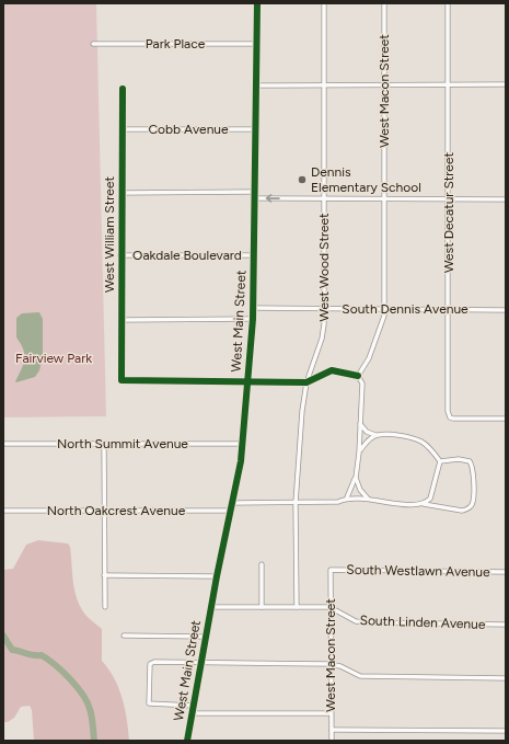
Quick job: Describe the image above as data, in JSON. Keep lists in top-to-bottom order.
{
  "streets": {
    "street": [
      "Park Place",
      "West Macon Street",
      "Cobb Avenue",
      "West Decatur Street",
      "West William Street",
      "Oakdale Boulevard",
      "West Wood Street",
      "South Dennis Avenue",
      "West Main Street",
      "North Summit Avenue",
      "North Oakcrest Avenue",
      "South Westlawn Avenue",
      "South Linden Avenue"
    ]
  },
  "crossings": [
    ["Park Place", "West Main Street"],
    ["West Macon Street", "South Dennis Avenue"],
    ["West Macon Street", "South Westlawn Avenue"],
    ["West Macon Street", "South Linden Avenue"],
    ["Cobb Avenue", "West William Street"],
    ["Cobb Avenue", "West Main Street"],
    ["West Decatur Street", "South Dennis Avenue"],
    ["West William Street", "Oakdale Boulevard"],
    ["West William Street", "West Main Street"],
    ["Oakdale Boulevard", "West Main Street"],
    ["West Wood Street", "South Dennis Avenue"],
    ["West Wood Street", "South Linden Avenue"],
    ["South Dennis Avenue", "West Main Street"],
    ["West Main Street", "North Summit Avenue"],
    ["West Main Street", "North Oakcrest Avenue"],
    ["West Main Street", "South Linden Avenue"]
  ],
  "parks": ["Fairview Park"],
  "places": ["Dennis Elementary School"]
}
